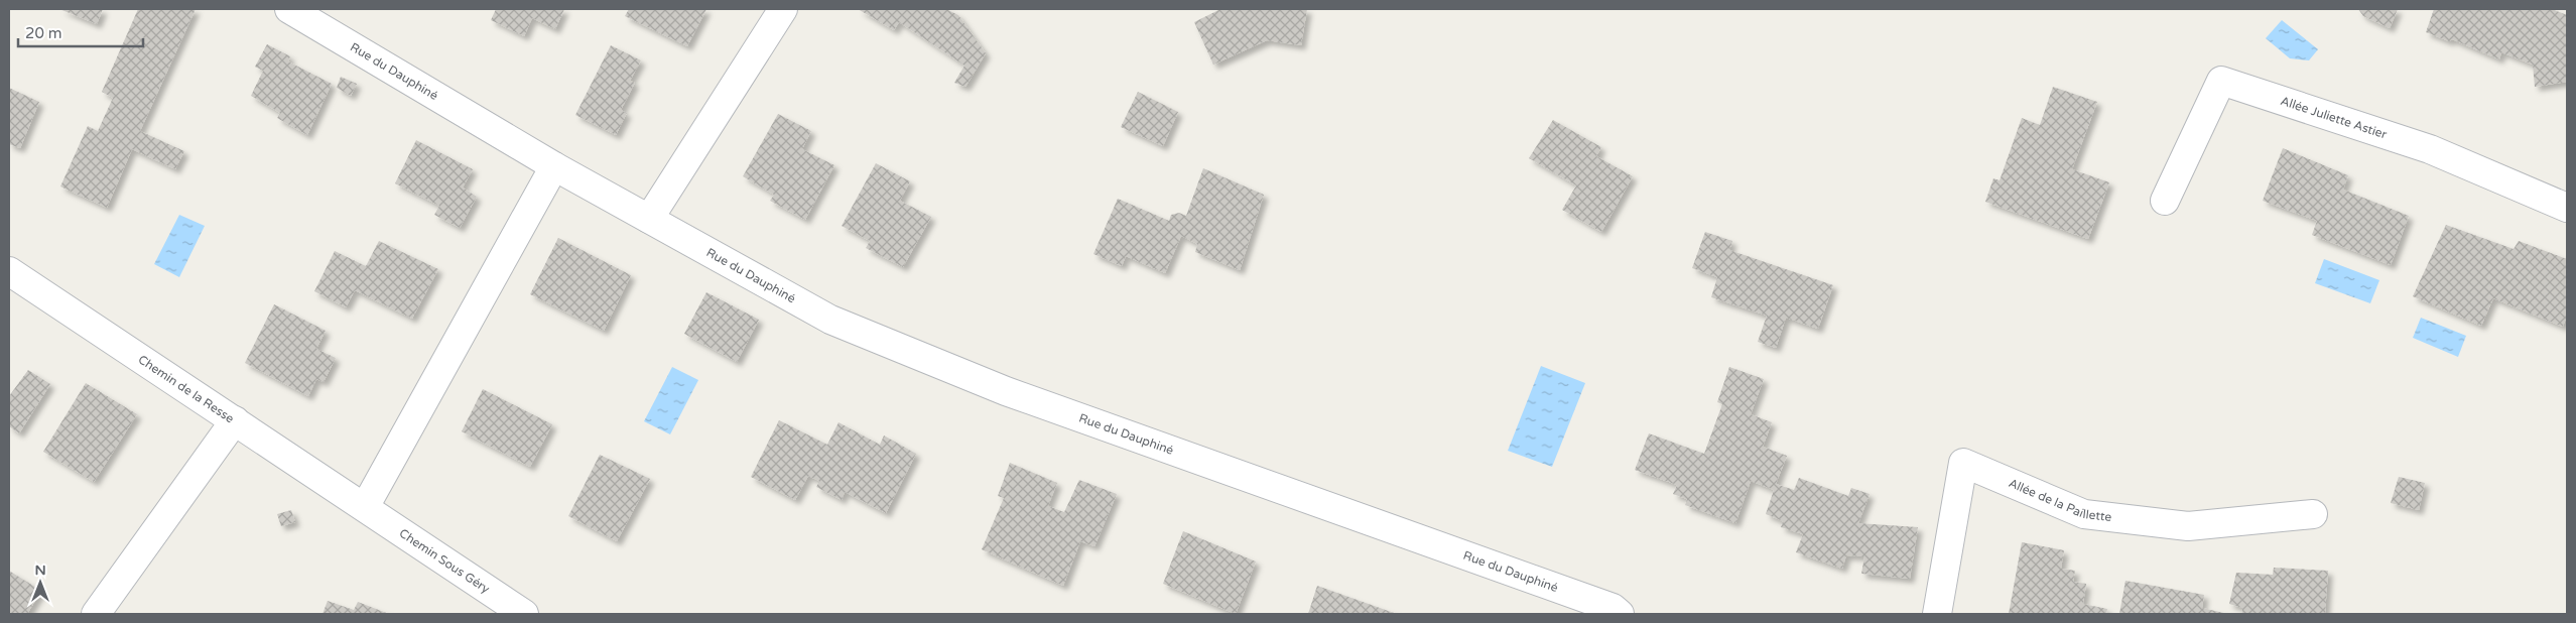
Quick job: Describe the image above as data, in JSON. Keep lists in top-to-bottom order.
{
  "streets": {
    "street": [
      "Rue du Dauphiné",
      "Allée Juliette Astier",
      "Chemin de la Resse",
      "Allée de la Paillette",
      "Chemin Sous Géry"
    ]
  },
  "crossings": [
    ["Chemin de la Resse", "Chemin Sous Géry"]
  ],
  "scale_bar": "20 m",
  "north": "top"
}
